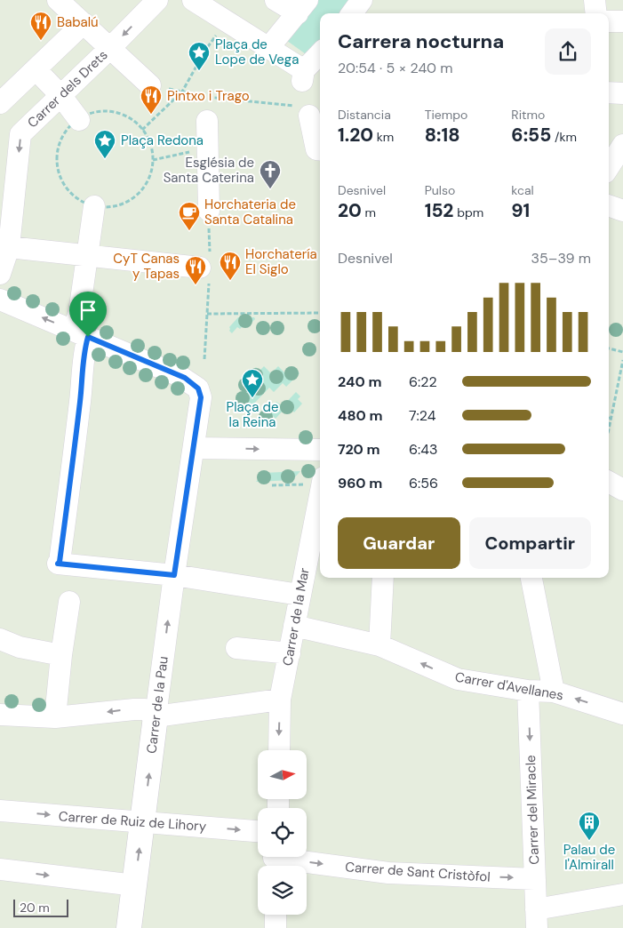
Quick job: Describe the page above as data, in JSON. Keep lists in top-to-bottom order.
{
  "streets": {
    "street": [
      "Carrer dels Drets",
      "Carrer de la Mar",
      "Carrer d'Avellanes",
      "Carrer de la Pau",
      "Carrer del Miracle",
      "Carrer de Ruiz de Lihory",
      "Carrer de Sant Cristòfol"
    ]
  },
  "crossings": [
    ["Carrer de la Mar", "Carrer d'Avellanes"],
    ["Carrer d'Avellanes", "Carrer del Miracle"],
    ["Carrer de la Pau", "Carrer de Ruiz de Lihory"],
    ["Carrer del Miracle", "Carrer de Sant Cristòfol"]
  ],
  "one_way": ["Carrer d'Avellanes", "Carrer del Miracle", "Carrer de Sant Cristòfol"],
  "places": {
    "restaurant": [
      "Babalú",
      "Pintxo i Trago",
      "Horchatería El Siglo",
      "CyT Canas y Tapas"
    ],
    "place": ["Plaça de Lope de Vega", "Plaça Redona", "Plaça de la Reina"],
    "church": ["Església de Santa Caterina"],
    "cafe": ["Horchateria de Santa Catalina"],
    "building": ["Palau de l'Almirall"]
  },
  "scale_bar": "20 m",
  "north": "right",
  "page": {
    "heading": ["Carrera nocturna", "20:54 · 5 × 240 m"],
    "stats": [
      ["Distancia", "1.20 km"],
      ["Tiempo", "8:18"],
      ["Ritmo", "6:55 /km"],
      ["Desnivel", "20 m"],
      ["Pulso", "152 bpm"],
      ["kcal", "91"]
    ],
    "chart": ["Desnivel", "35–39 m"],
    "list": [
      {
        "name": "240 m",
        "note": "6:22"
      },
      {
        "name": "480 m",
        "note": "7:24"
      },
      {
        "name": "720 m",
        "note": "6:43"
      },
      {
        "name": "960 m",
        "note": "6:56"
      }
    ],
    "buttons": ["Guardar", "Compartir"],
    "scale": "20 m"
  }
}
